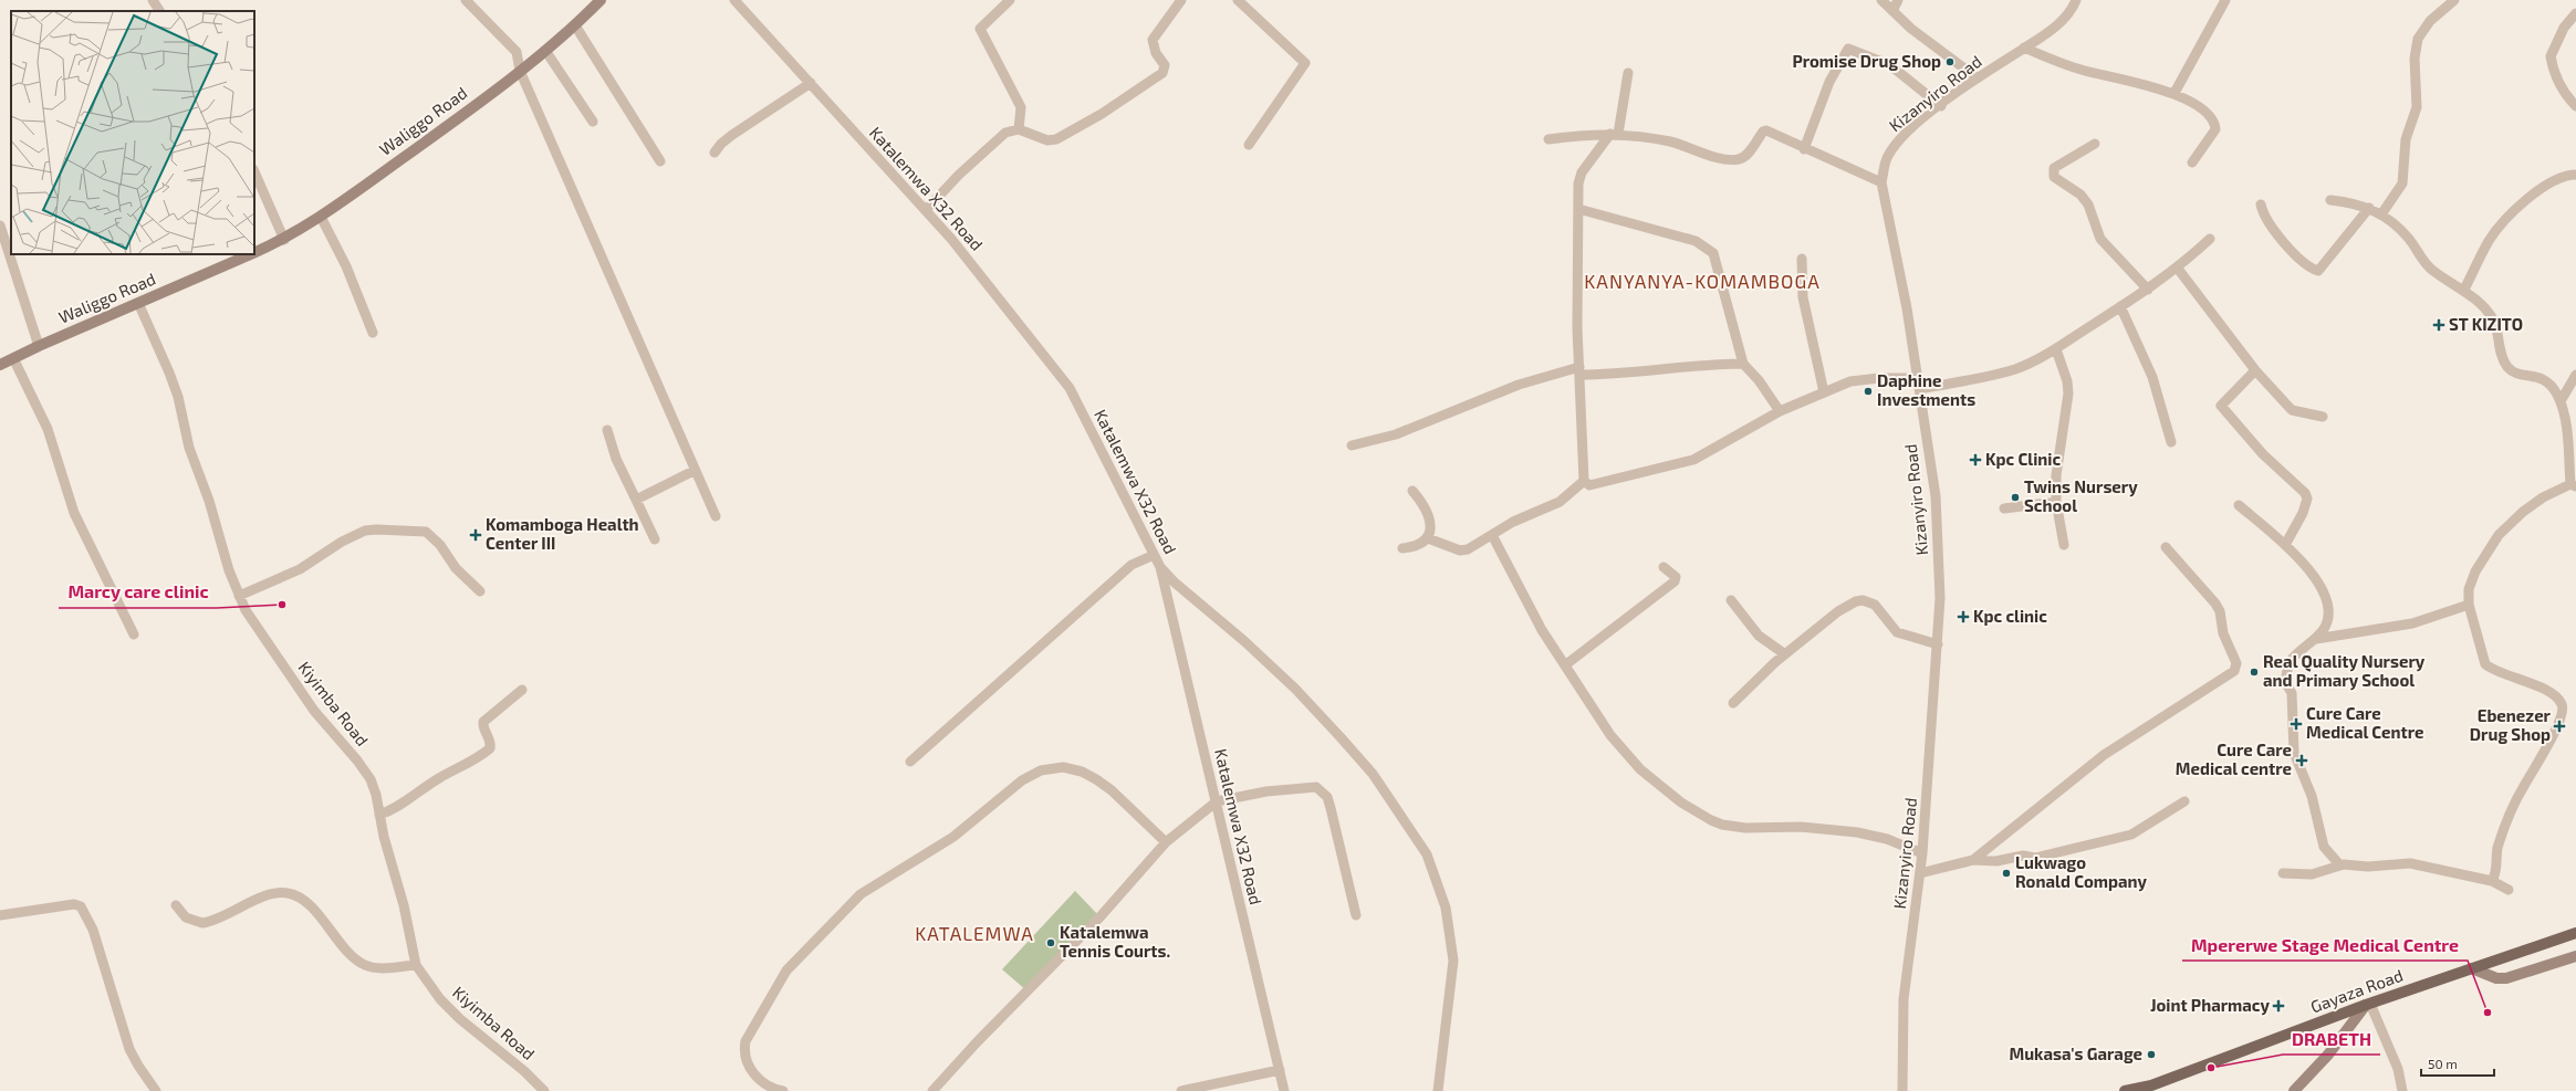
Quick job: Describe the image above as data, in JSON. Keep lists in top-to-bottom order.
{
  "streets": {
    "main road": ["Gayaza Road"],
    "street": [
      "Kizanyiro Road",
      "Waliggo Road",
      "Katalemwa X32 Road",
      "Kiyimba Road"
    ]
  },
  "crossings": [
    ["Waliggo Road", "Kiyimba Road"]
  ],
  "districts": ["KANYANYA-KOMAMBOGA", "KATALEMWA"],
  "places": {
    "other": [
      "Promise Drug Shop",
      "Daphine Investments",
      "Twins Nursery School",
      "Marcy care clinic",
      "Real Quality Nursery and Primary School",
      "Lukwago Ronald Company",
      "Katalemwa Tennis Courts.",
      "Mpererwe Stage Medical Centre",
      "Mukasa's Garage",
      "DRABETH"
    ],
    "health": [
      "ST KIZITO",
      "Kpc Clinic",
      "Komamboga Health Center III",
      "Kpc clinic",
      "Cure Care Medical Centre",
      "Ebenezer Drug Shop",
      "Cure Care Medical centre",
      "Joint Pharmacy"
    ]
  },
  "scale_bar": "50 m"
}
